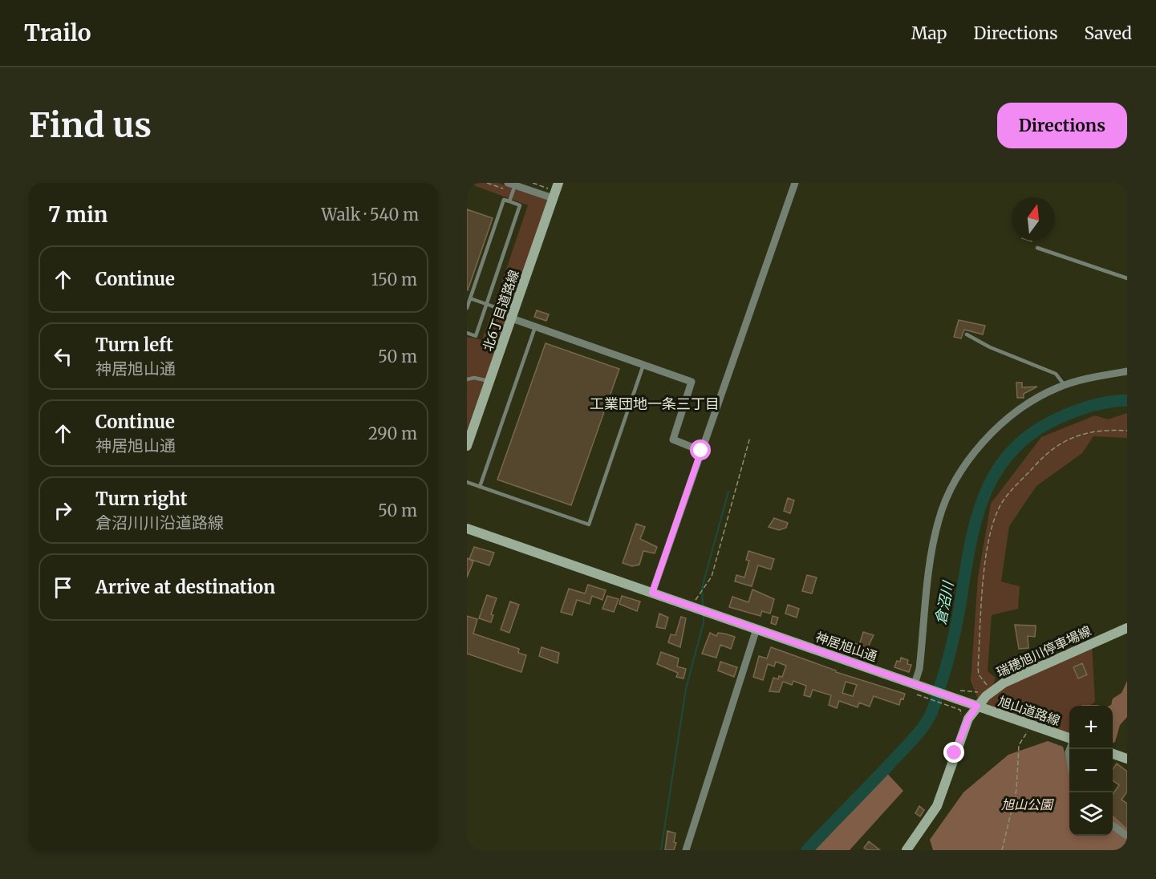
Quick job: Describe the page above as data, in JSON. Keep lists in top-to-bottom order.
{
  "streets": {
    "main road": [
      "北6丁目道路線",
      "神居旭山通",
      "瑞穂旭川停車場線",
      "旭山道路線"
    ]
  },
  "crossings": [
    ["神居旭山通", "瑞穂旭川停車場線"],
    ["神居旭山通", "旭山道路線"],
    ["瑞穂旭川停車場線", "旭山道路線"]
  ],
  "districts": ["工業団地一条三丁目"],
  "water": ["倉沼川"],
  "parks": ["旭山公園"],
  "north": "top",
  "page": {
    "header": "Trailo",
    "nav": ["Map", "Directions", "Saved"],
    "buttons": "Directions",
    "title": "Find us",
    "heading": ["7 min", "Walk · 540 m"],
    "list": [
      ["Continue", "150 m"],
      ["Turn left", "神居旭山通", "50 m"],
      ["Continue", "神居旭山通", "290 m"],
      ["Turn right", "倉沼川川沿道路線", "50 m"],
      "Arrive at destination"
    ],
    "map_buttons": ["+", "−"]
  }
}
